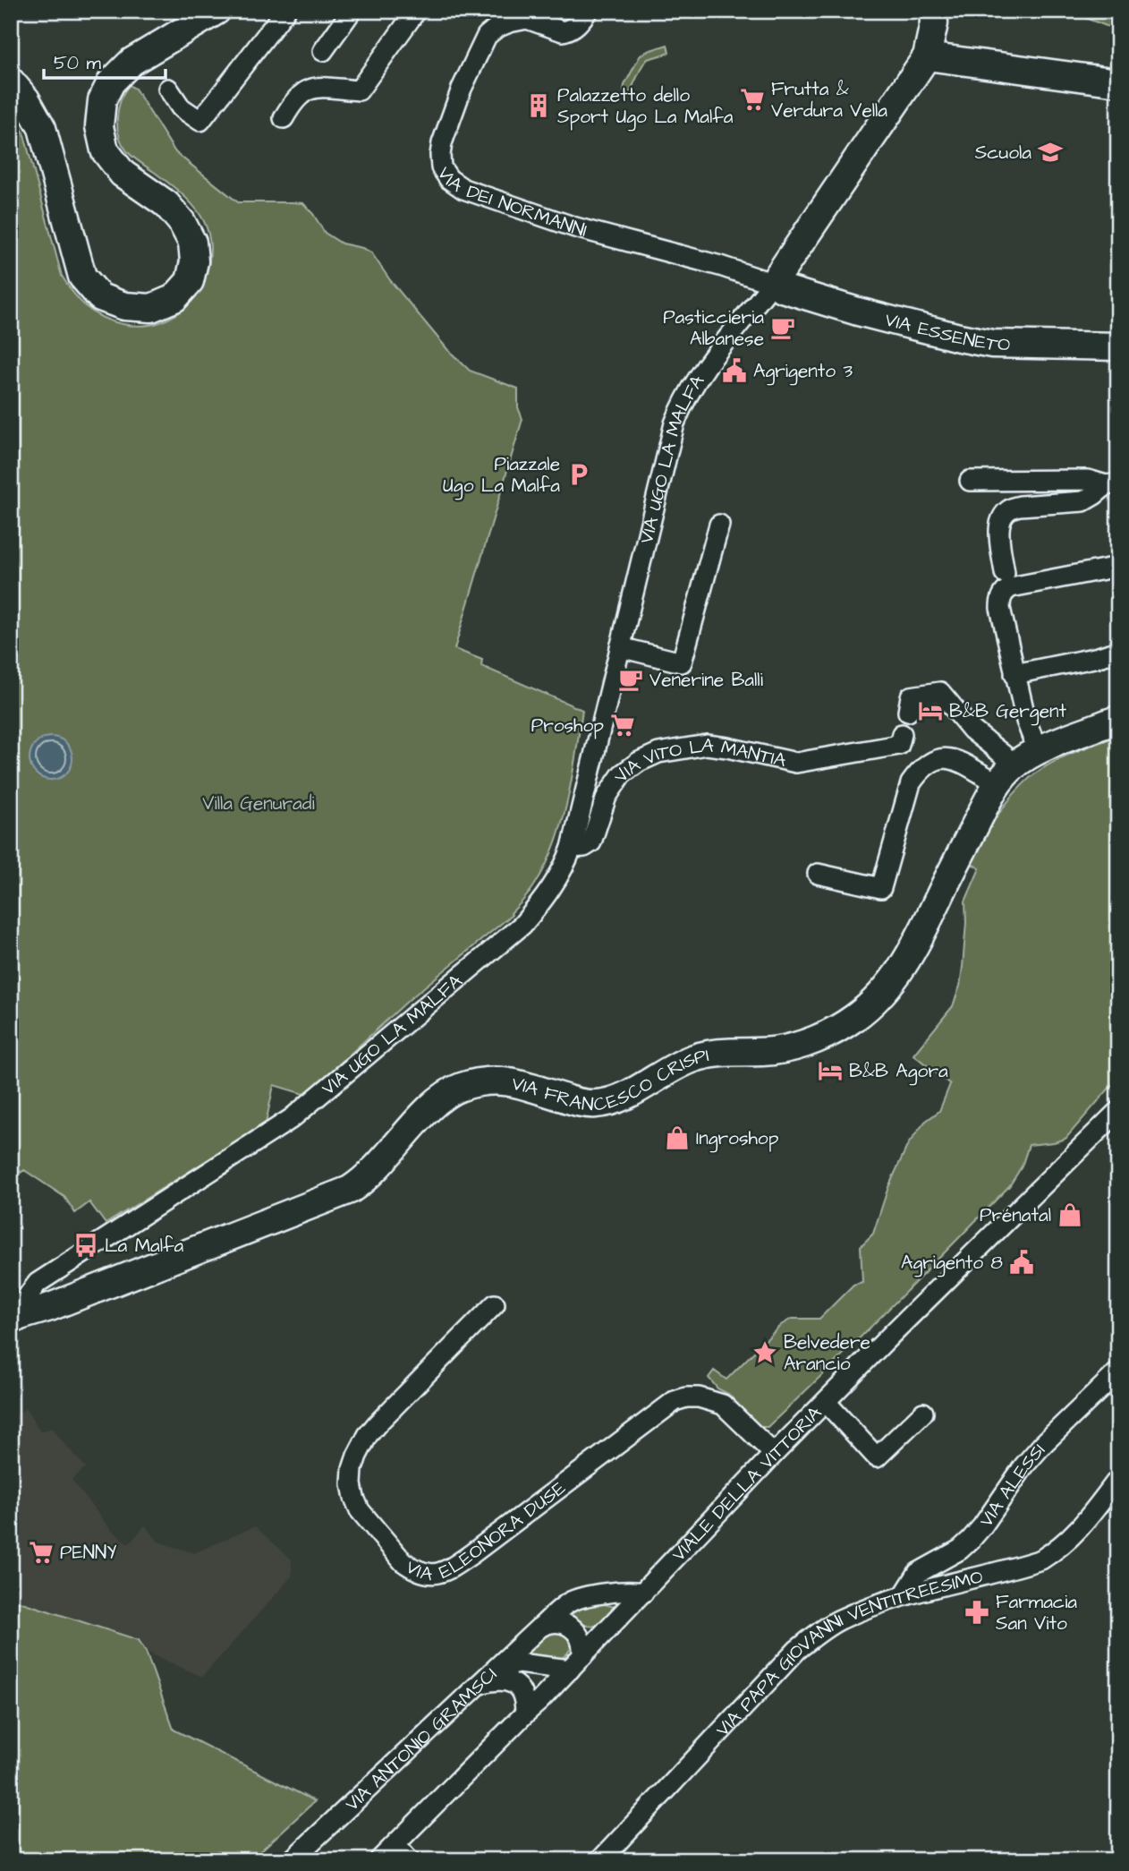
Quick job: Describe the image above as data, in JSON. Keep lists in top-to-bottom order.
{
  "streets": {
    "main road": ["VIA ESSENETO", "VIA UGO LA MALFA", "VIA FRANCESCO CRISPI"],
    "street": [
      "VIA DEI NORMANNI",
      "VIA VITO LA MANTIA",
      "VIALE DELLA VITTORIA",
      "VIA ALESSI",
      "VIA ELEONORA DUSE",
      "VIA PAPA GIOVANNI VENTITREESIMO",
      "VIA ANTONIO GRAMSCI"
    ]
  },
  "crossings": [
    ["VIA DEI NORMANNI", "VIA ESSENETO"],
    ["VIA DEI NORMANNI", "VIA UGO LA MALFA"],
    ["VIA ESSENETO", "VIA UGO LA MALFA"],
    ["VIA UGO LA MALFA", "VIA VITO LA MANTIA"],
    ["VIA UGO LA MALFA", "VIA FRANCESCO CRISPI"],
    ["VIALE DELLA VITTORIA", "VIA ELEONORA DUSE"],
    ["VIALE DELLA VITTORIA", "VIA ANTONIO GRAMSCI"],
    ["VIA ALESSI", "VIA PAPA GIOVANNI VENTITREESIMO"]
  ],
  "parks": ["Villa Genuradi"],
  "places": {
    "supermarket": ["Frutta & Verdura Vella", "Proshop", "PENNY"],
    "building": ["Palazzetto dello Sport Ugo La Malfa"],
    "school or university": ["Scuola"],
    "cafe": ["Pasticcieria Albanese", "Venerine Balli"],
    "public building": ["Agrigento 3", "Agrigento 8"],
    "parking": ["Piazzale Ugo La Malfa"],
    "hotel": ["B&B Gergent", "B&B Agora"],
    "shop": ["Ingroshop", "Prénatal"],
    "bus stop": ["La Malfa"],
    "place": ["Belvedere Arancio"],
    "pharmacy": ["Farmacia San Vito"]
  },
  "scale_bar": "50 m"
}
